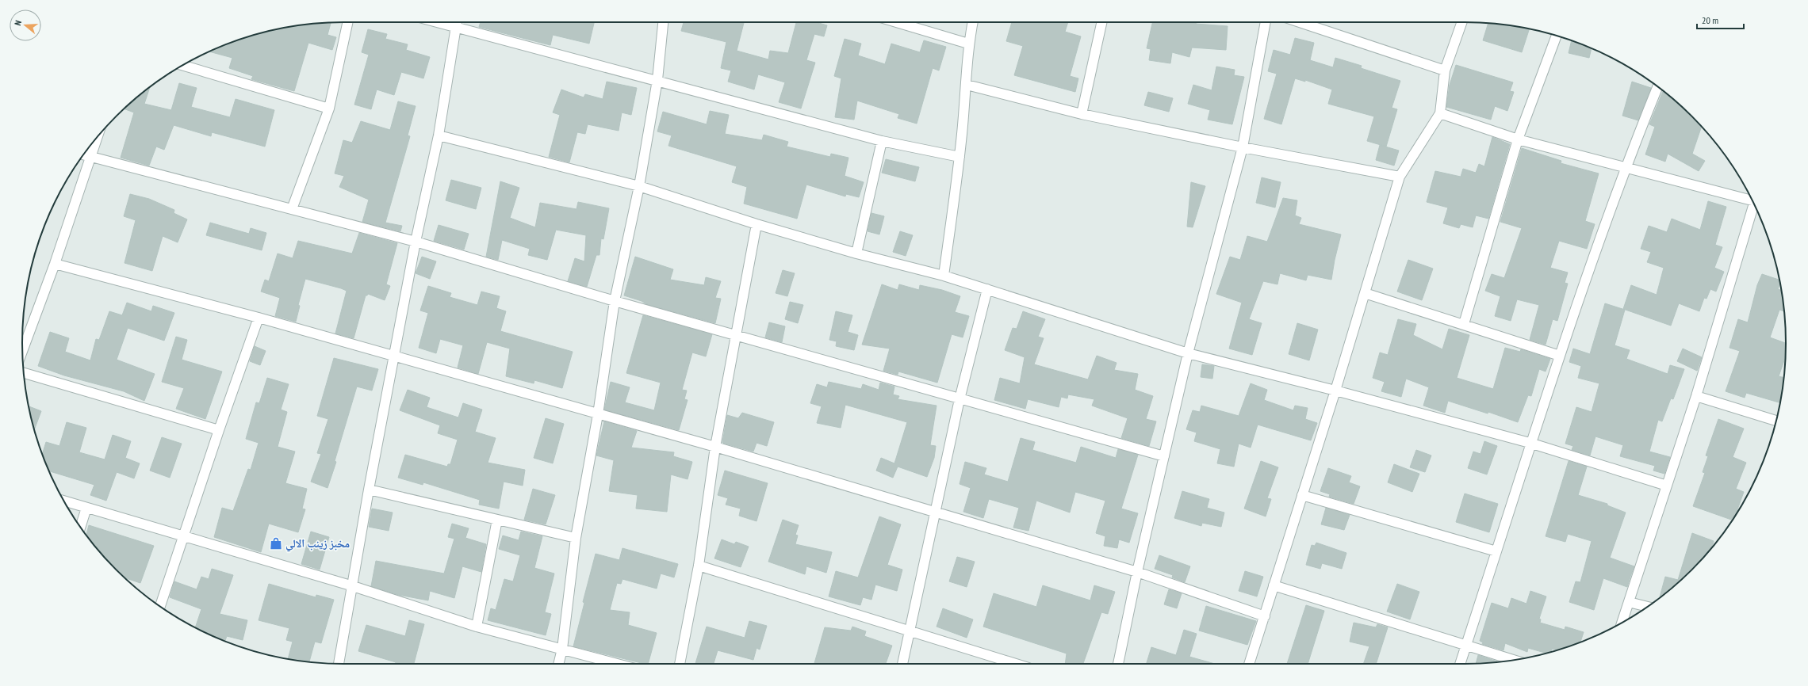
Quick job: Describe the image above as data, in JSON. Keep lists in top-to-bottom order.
{
  "places": {
    "shop": ["مخبز زينب الالي"]
  },
  "scale_bar": "20 m",
  "north": "left"
}
